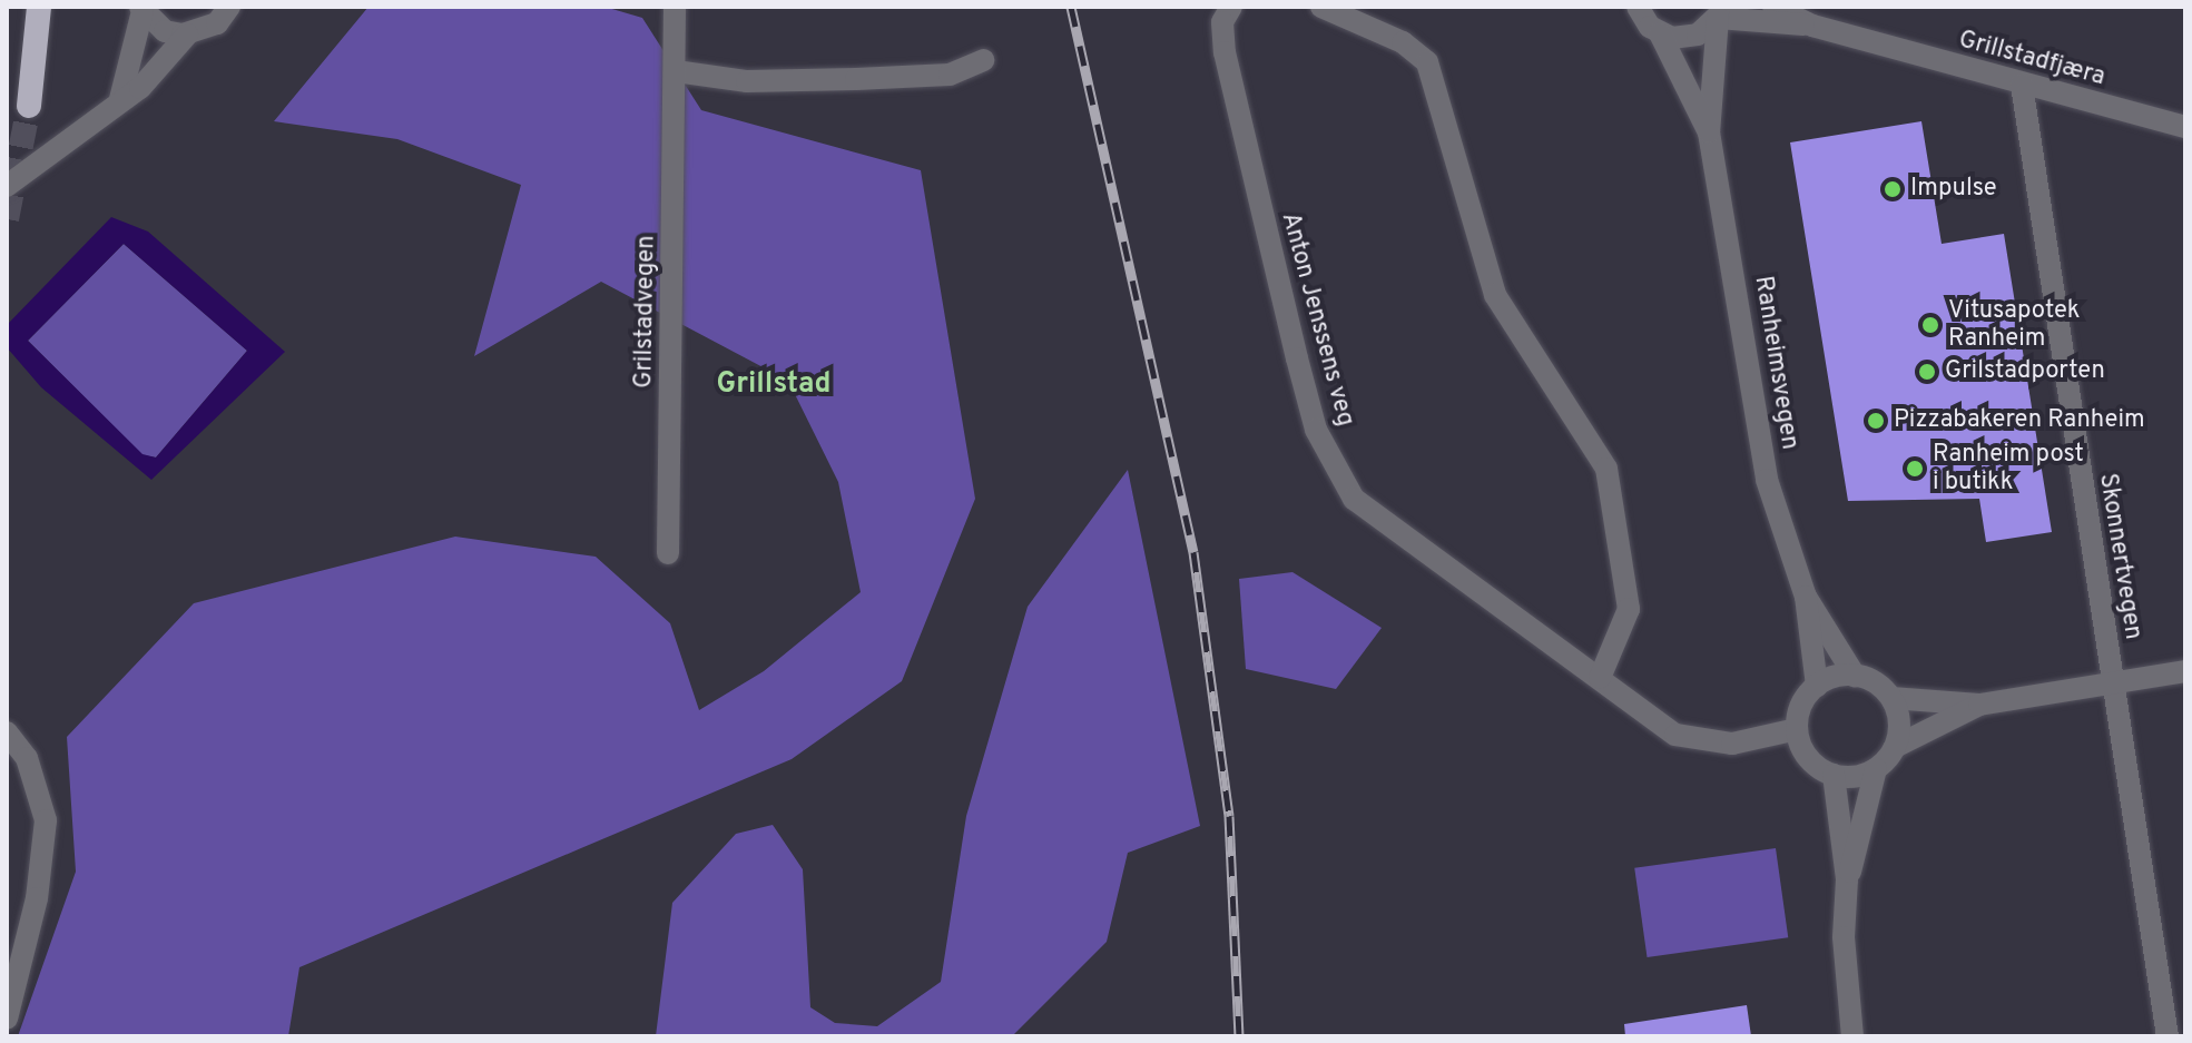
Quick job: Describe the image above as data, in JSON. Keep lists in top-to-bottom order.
{
  "streets": {
    "street": [
      "Grillstadfjæra",
      "Grilstadvegen",
      "Anton Jenssens veg",
      "Ranheimsvegen",
      "Skonnertvegen"
    ]
  },
  "crossings": [
    ["Grillstadfjæra", "Ranheimsvegen"],
    ["Grillstadfjæra", "Skonnertvegen"],
    ["Anton Jenssens veg", "Ranheimsvegen"]
  ],
  "districts": ["Grillstad"],
  "places": [
    "Impulse",
    "Vitusapotek Ranheim",
    "Grilstadporten",
    "Pizzabakeren Ranheim",
    "Ranheim post i butikk"
  ]
}
